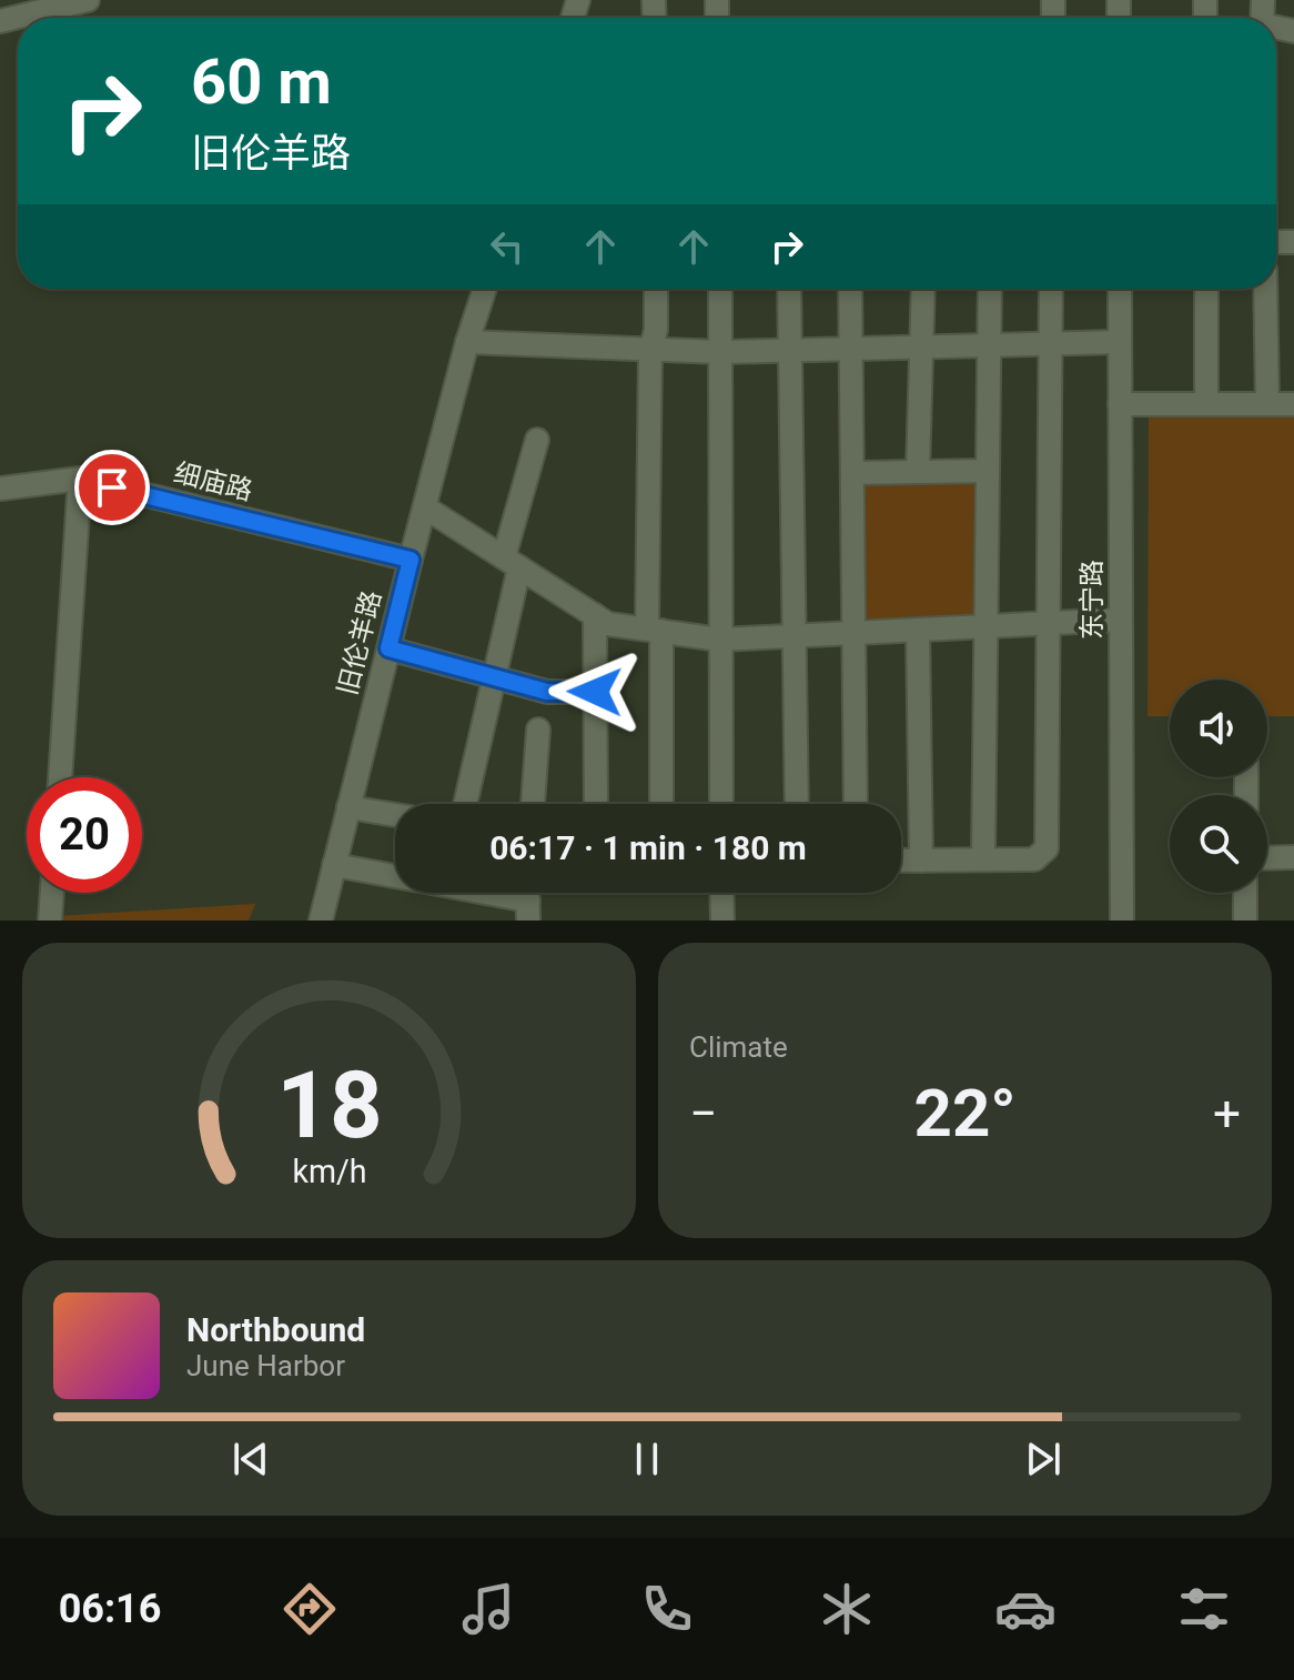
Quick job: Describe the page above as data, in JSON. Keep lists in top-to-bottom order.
{
  "streets": {
    "street": ["细庙路", "东宁路", "旧伦羊路"]
  },
  "crossings": [
    ["细庙路", "旧伦羊路"]
  ],
  "page": {
    "turn": ["60 m", "旧伦羊路"],
    "limit": "20",
    "trip": "06:17 · 1 min · 180 m",
    "tile": "Climate",
    "heat": ["−", "22°", "+"],
    "song": ["Northbound", "June Harbor"],
    "tabs": "06:16",
    "gauge": ["18", "km/h"]
  }
}
